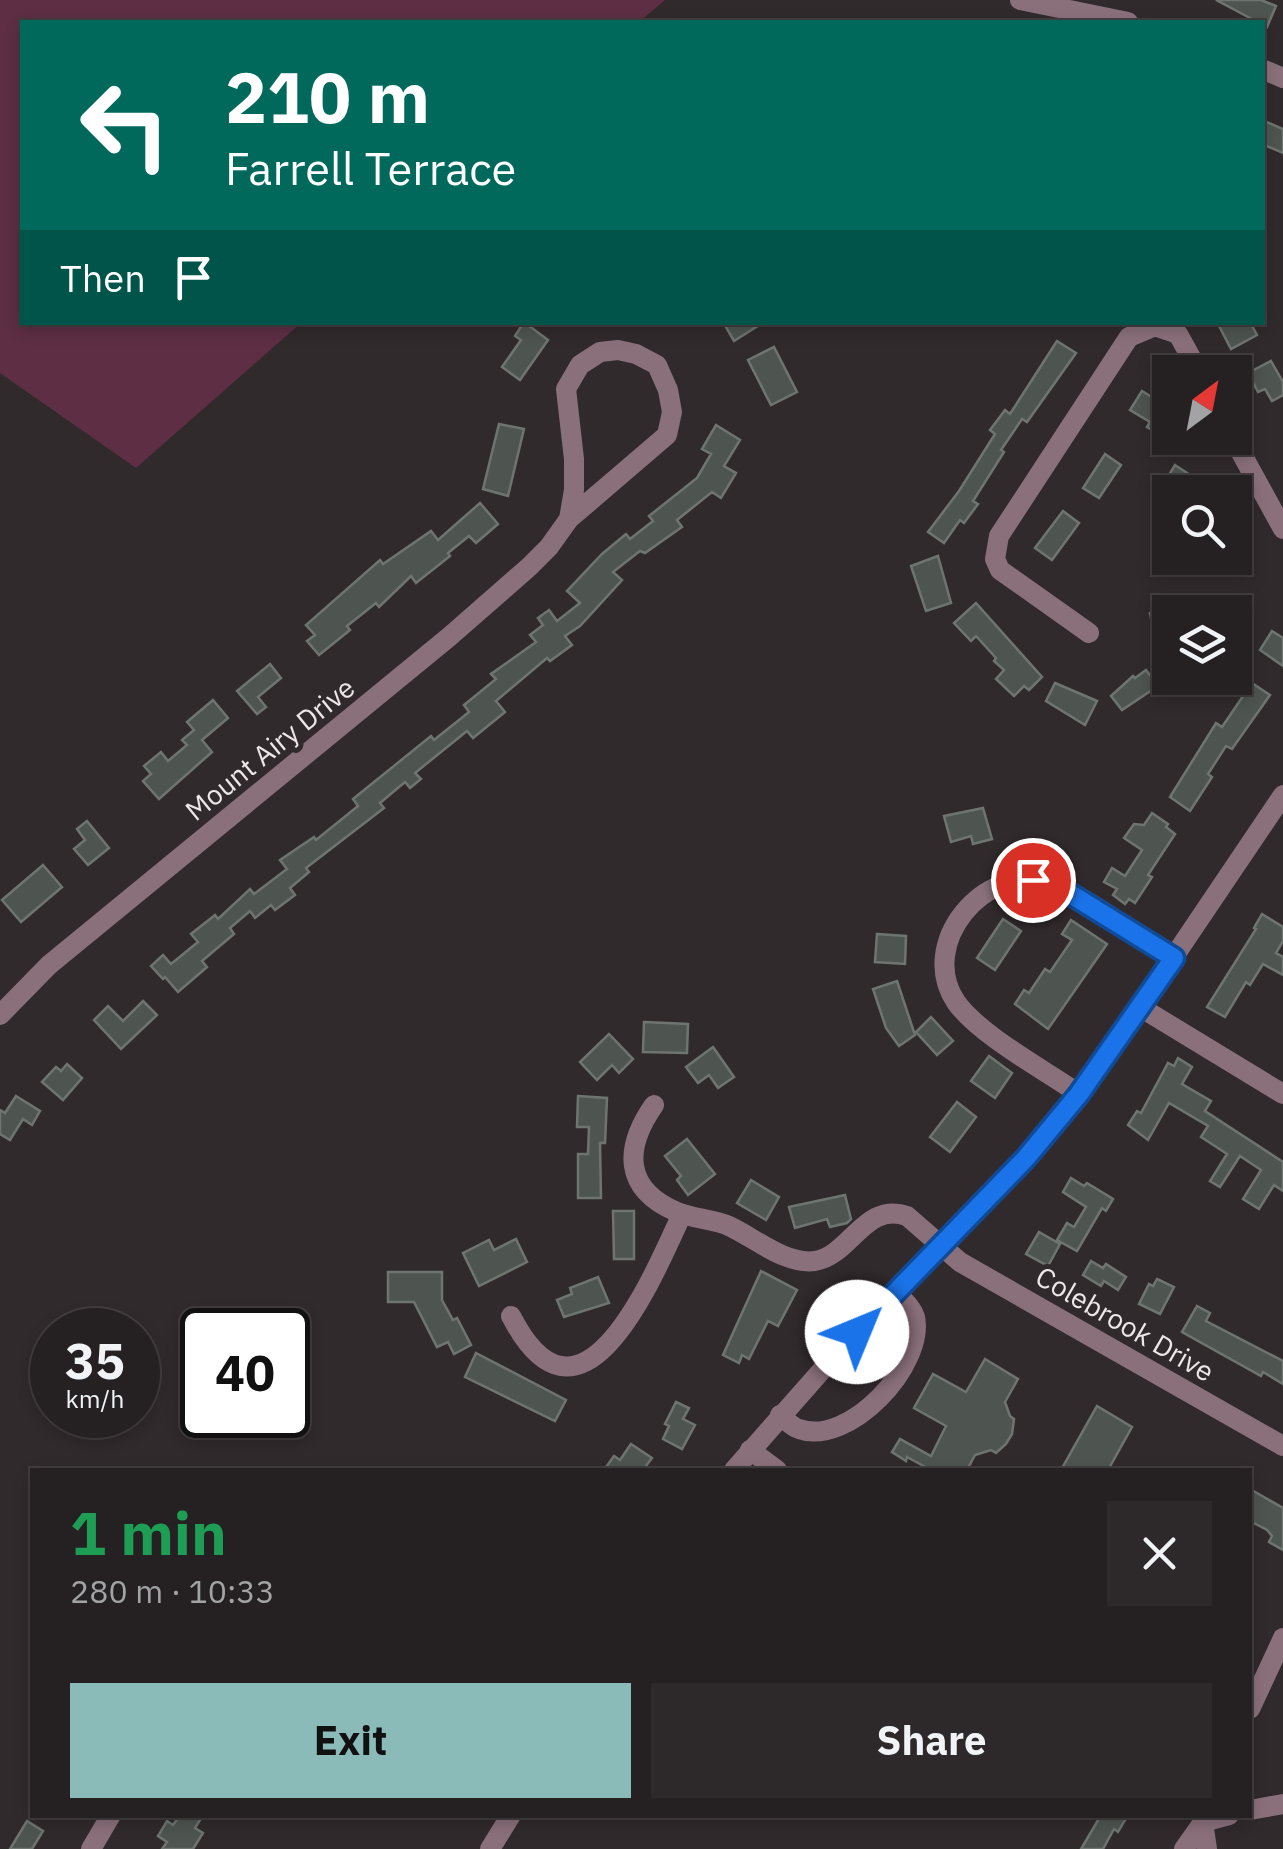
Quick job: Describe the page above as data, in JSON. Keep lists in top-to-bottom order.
{
  "streets": {
    "street": ["Mount Airy Drive", "Colebrook Drive"]
  },
  "north": "top right",
  "page": {
    "turn": ["210 m", "Farrell Terrace"],
    "then": "Then",
    "speed": "35 km/h",
    "limit": "40",
    "heading": ["1 min", "280 m · 10:33"],
    "buttons": ["Exit", "Share"]
  }
}
